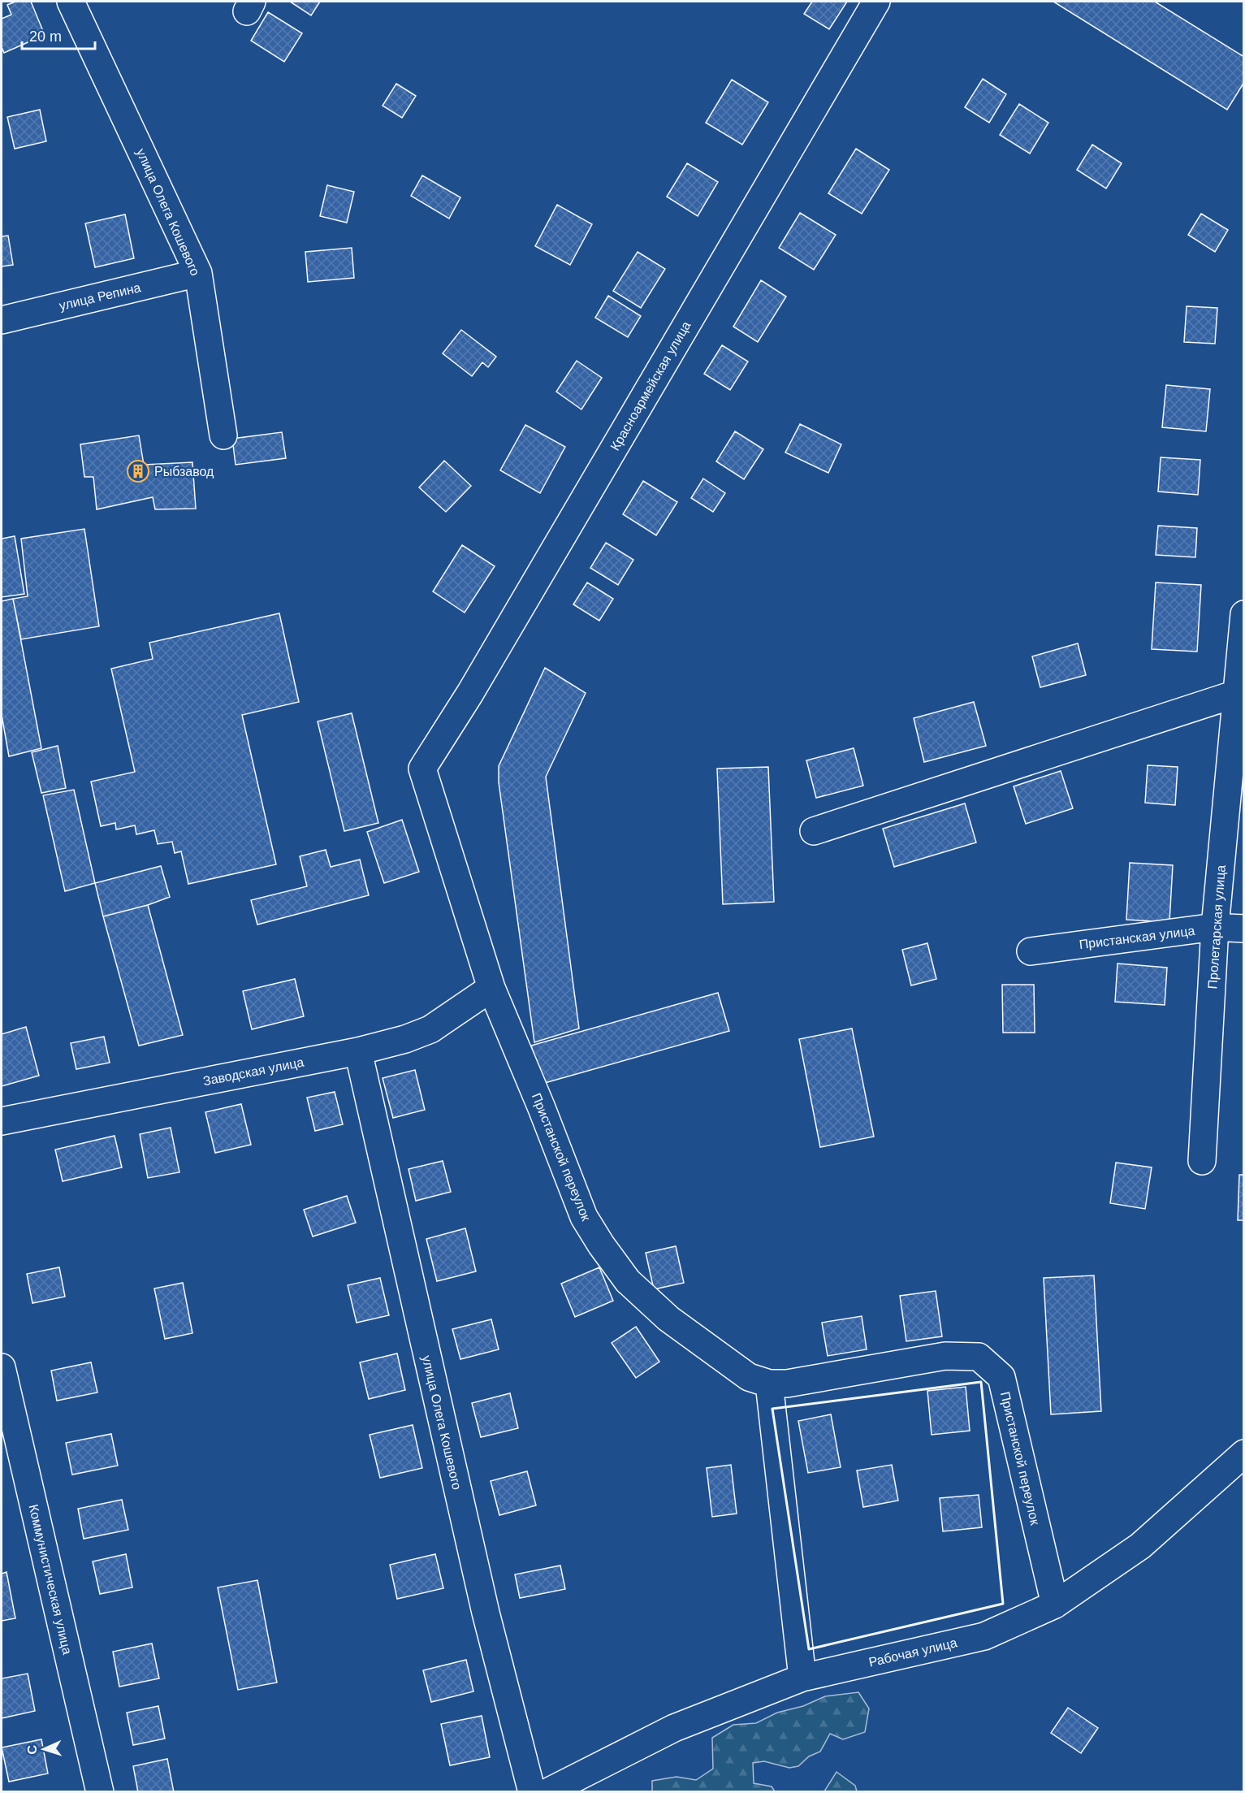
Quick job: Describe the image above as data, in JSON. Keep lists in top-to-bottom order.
{
  "streets": {
    "street": [
      "улица Олега Кошевого",
      "улица Репина",
      "Красноармейская улица",
      "Пролетарская улица",
      "Пристанская улица",
      "Заводская улица",
      "Пристанской переулок",
      "Коммунистическая улица",
      "Рабочая улица"
    ]
  },
  "crossings": [
    ["улица Олега Кошевого", "улица Репина"],
    ["улица Олега Кошевого", "Заводская улица"],
    ["Красноармейская улица", "Пристанской переулок"],
    ["Пролетарская улица", "Пристанская улица"],
    ["Заводская улица", "Пристанской переулок"],
    ["Пристанской переулок", "Рабочая улица"]
  ],
  "places": {
    "building": ["Рыбзавод"]
  },
  "scale_bar": "20 m",
  "north": "left"
}
